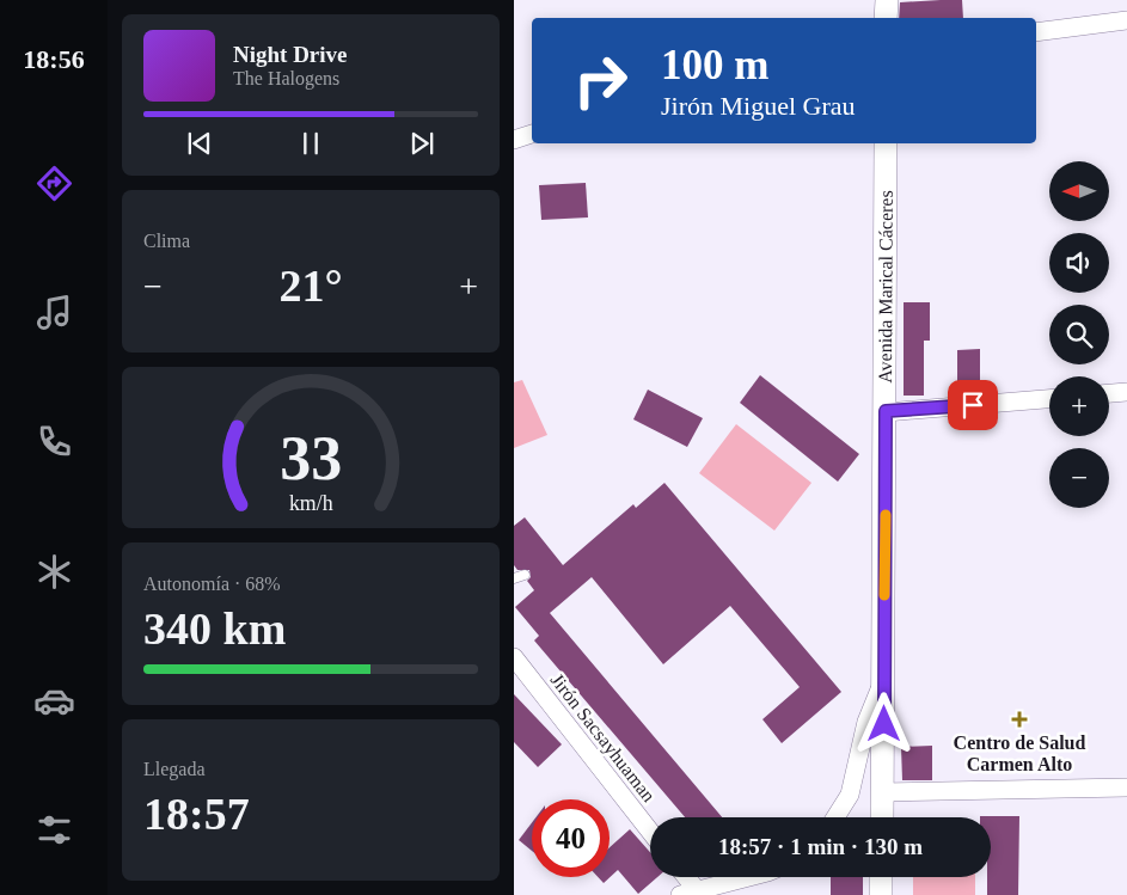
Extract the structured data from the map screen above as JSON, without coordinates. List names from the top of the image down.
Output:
{
  "streets": {
    "street": ["Avenida Marical Cáceres", "Jirón Sacsayhuaman"]
  },
  "places": {
    "health": ["Centro de Salud Carmen Alto"]
  },
  "north": "left",
  "page": {
    "tabs": "18:56",
    "turn": ["100 m", "Jirón Miguel Grau"],
    "song": ["Night Drive", "The Halogens"],
    "map_buttons": ["+", "−"],
    "tile": [
      "Clima",
      ["Autonomía · 68%", "340 km"],
      ["Llegada", "18:57"]
    ],
    "heat": ["−", "21°", "+"],
    "limit": "40",
    "trip": "18:57 · 1 min · 130 m",
    "gauge": ["33", "km/h"]
  }
}
